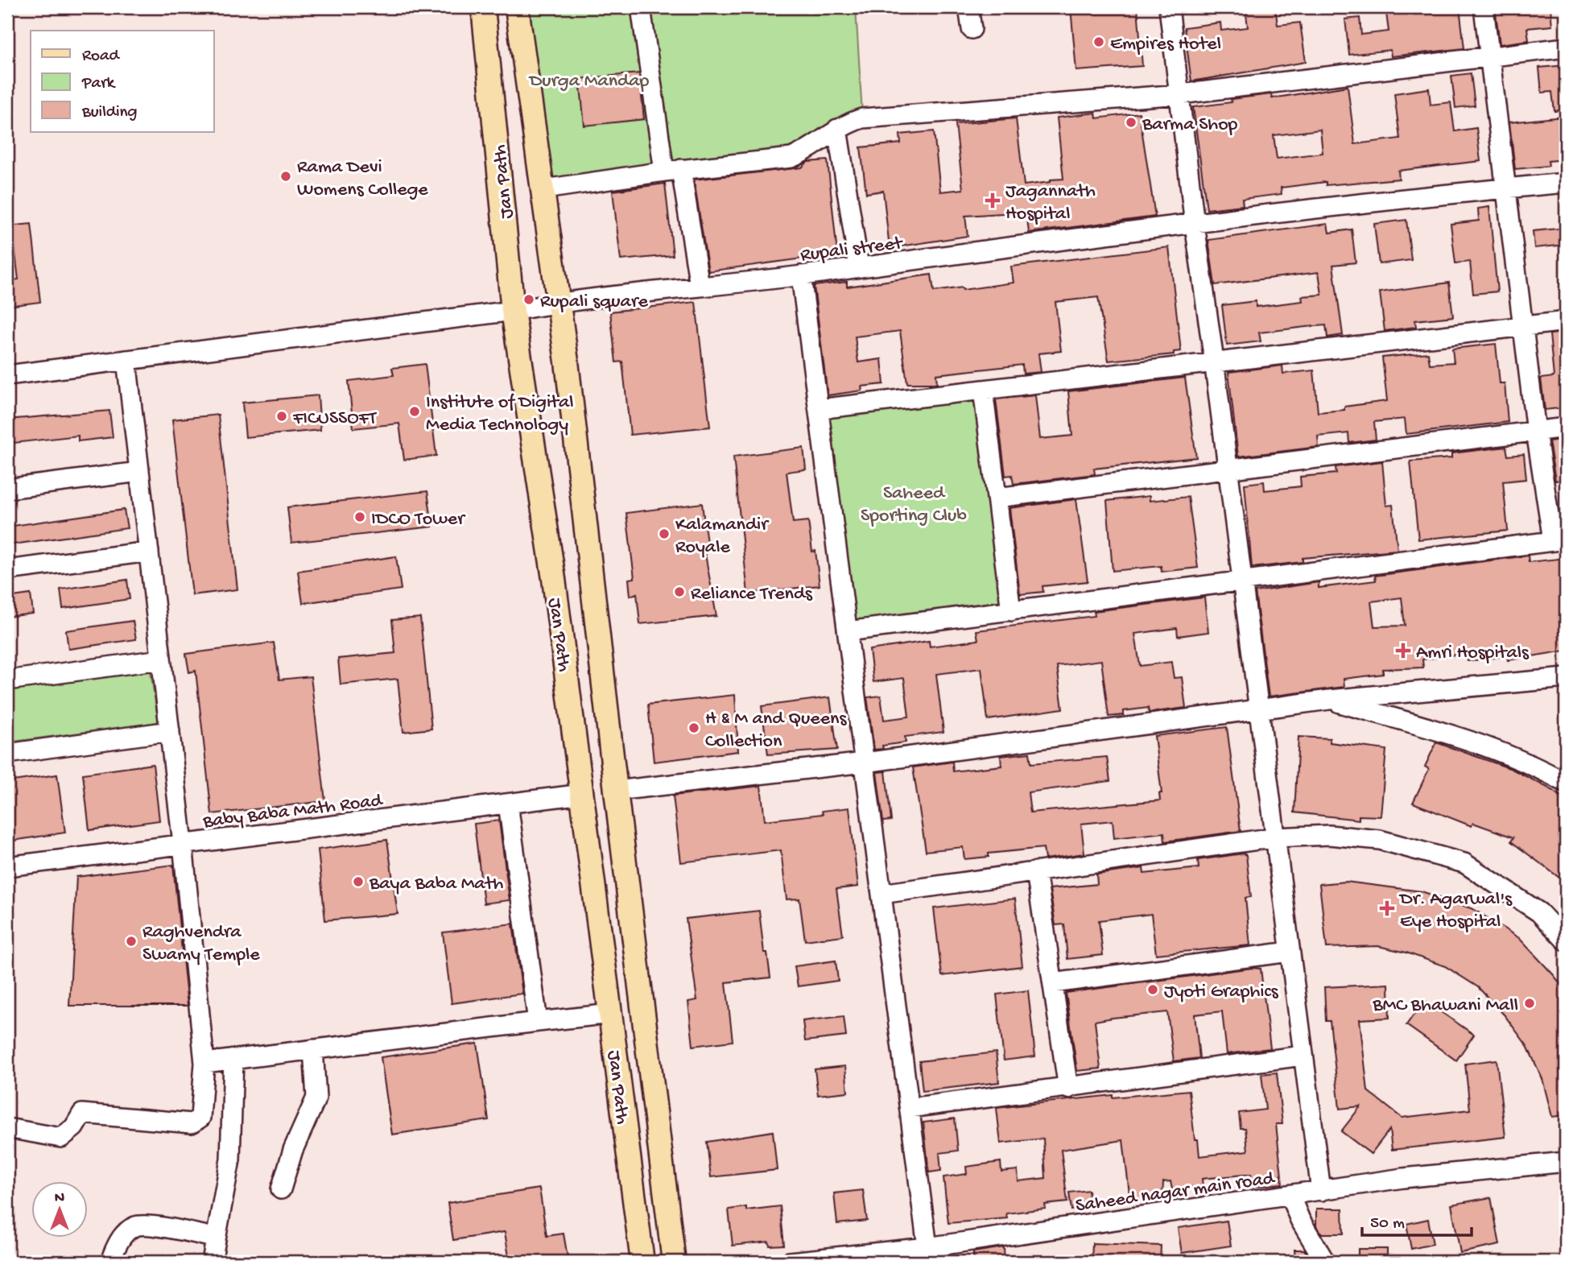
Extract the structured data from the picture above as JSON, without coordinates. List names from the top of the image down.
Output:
{
  "streets": {
    "main road": ["Jan Path"],
    "street": ["Rupali street", "Baby Baba Math Road", "Saheed nagar main road"]
  },
  "crossings": [
    ["Jan Path", "Rupali street"],
    ["Jan Path", "Baby Baba Math Road"]
  ],
  "parks": ["Durga Mandap", "Saheed Sporting Club"],
  "places": {
    "other": [
      "Empires Hotel",
      "Barma Shop",
      "Rama Devi Womens College",
      "Rupali square",
      "Institute of Digital Media Technology",
      "FICUSSOFT",
      "IDCO Tower",
      "Kalamandir Royale",
      "Reliance Trends",
      "H & M and Queens Collection",
      "Baya Baba Math",
      "Raghvendra Swamy Temple",
      "Jyoti Graphics",
      "BMC Bhawani Mall"
    ],
    "health": ["Jagannath Hospital", "Amri Hospitals", "Dr. Agarwal's Eye Hospital"]
  },
  "legend": ["Road", "Park", "Building"],
  "scale_bar": "50 m",
  "north": "top"
}
